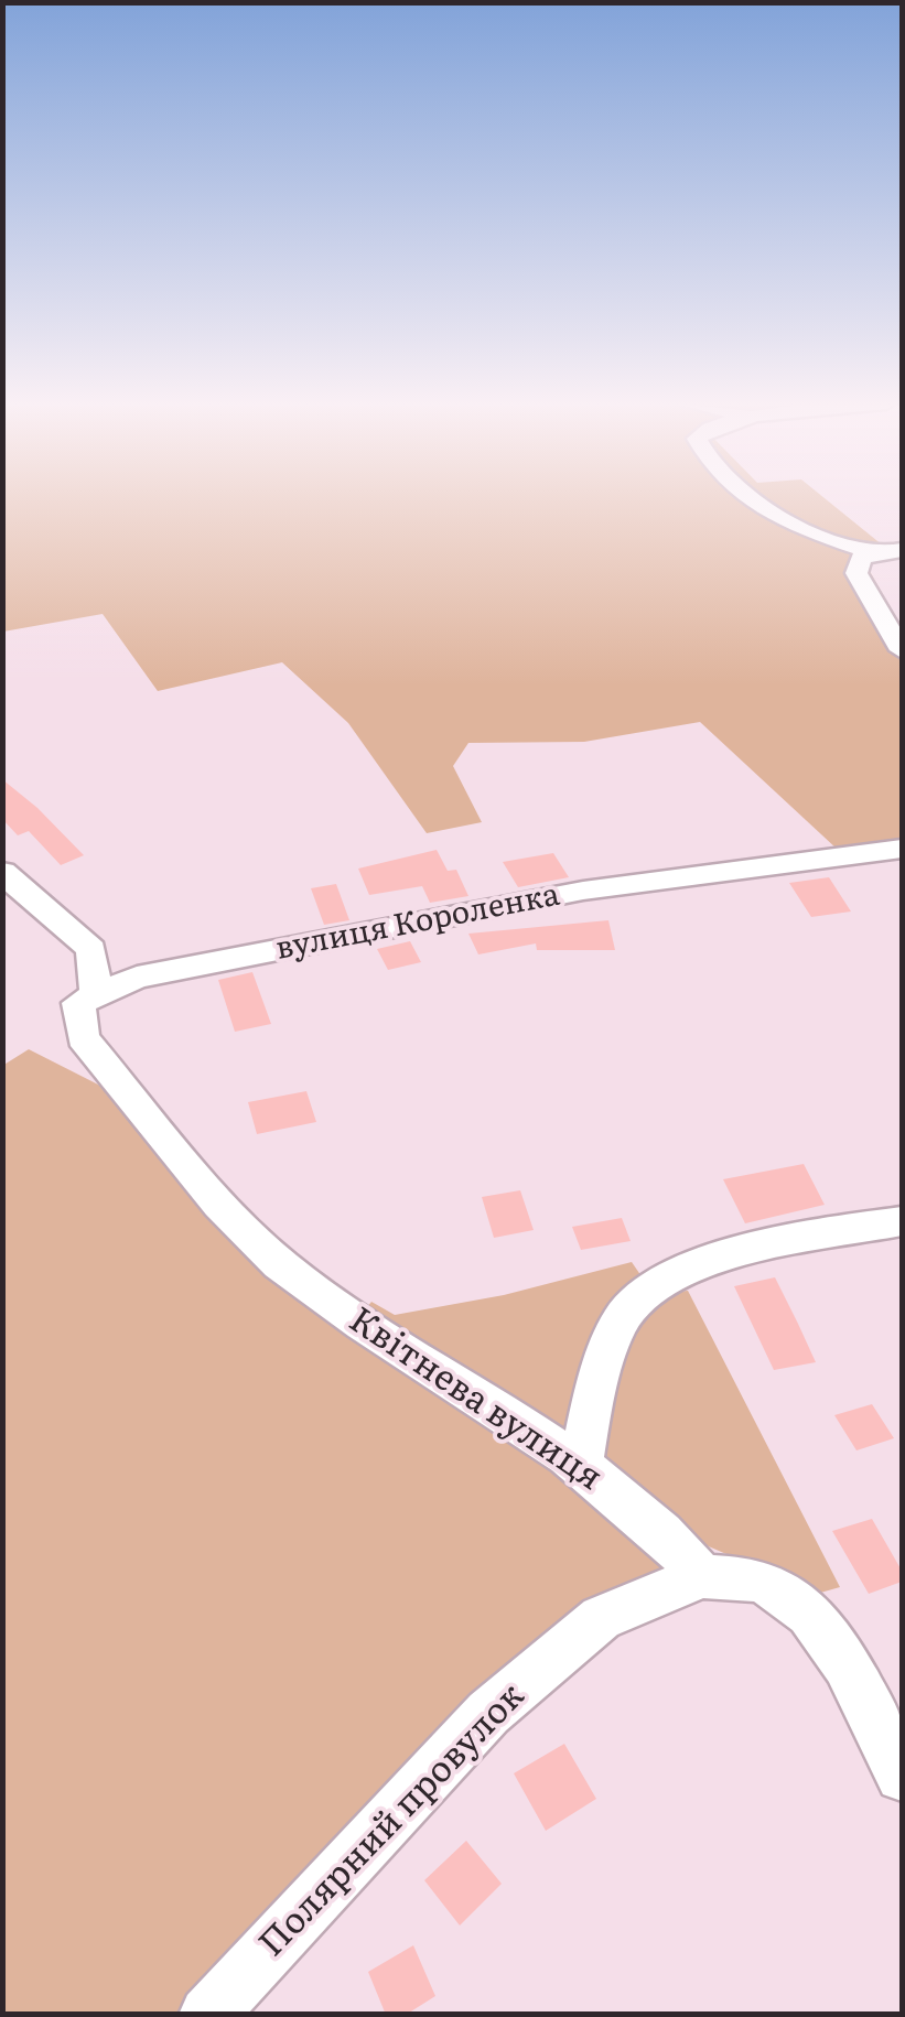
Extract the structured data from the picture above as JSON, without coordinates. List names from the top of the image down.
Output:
{
  "streets": {
    "street": ["вулиця Короленка", "Квітнева вулиця", "Полярний провулок"]
  },
  "crossings": [
    ["вулиця Короленка", "Квітнева вулиця"],
    ["Квітнева вулиця", "Полярний провулок"]
  ]
}
